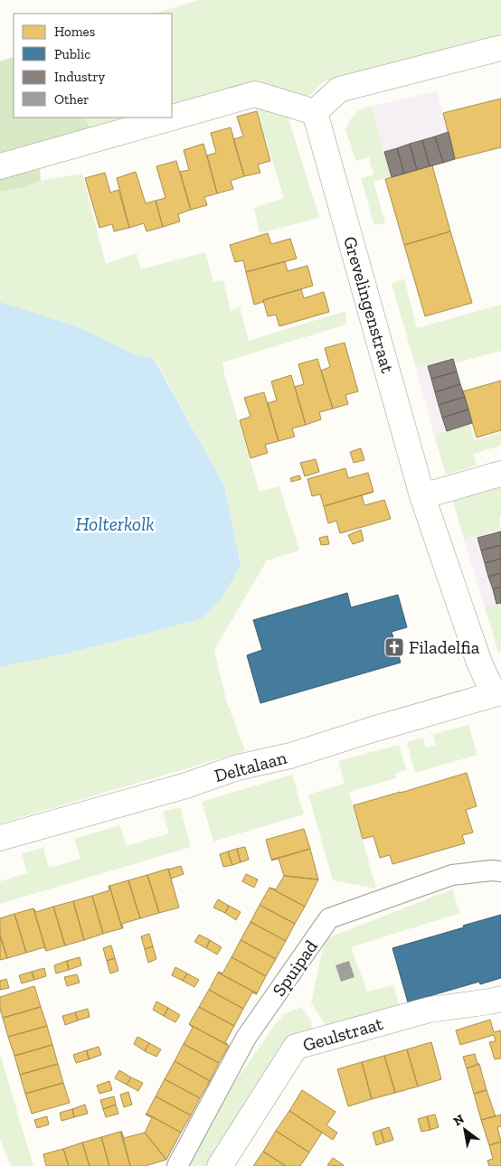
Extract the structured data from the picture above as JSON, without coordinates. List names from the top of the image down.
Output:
{
  "streets": {
    "street": [
      "Grevelingenstraat",
      "Deltalaan",
      "Spuipad",
      "Geulstraat"
    ]
  },
  "crossings": [
    ["Grevelingenstraat", "Deltalaan"]
  ],
  "water": ["Holterkolk"],
  "places": {
    "church": ["Filadelfia"]
  },
  "legend": [
    "Homes",
    "Public",
    "Industry",
    "Other"
  ],
  "north": "top left"
}
